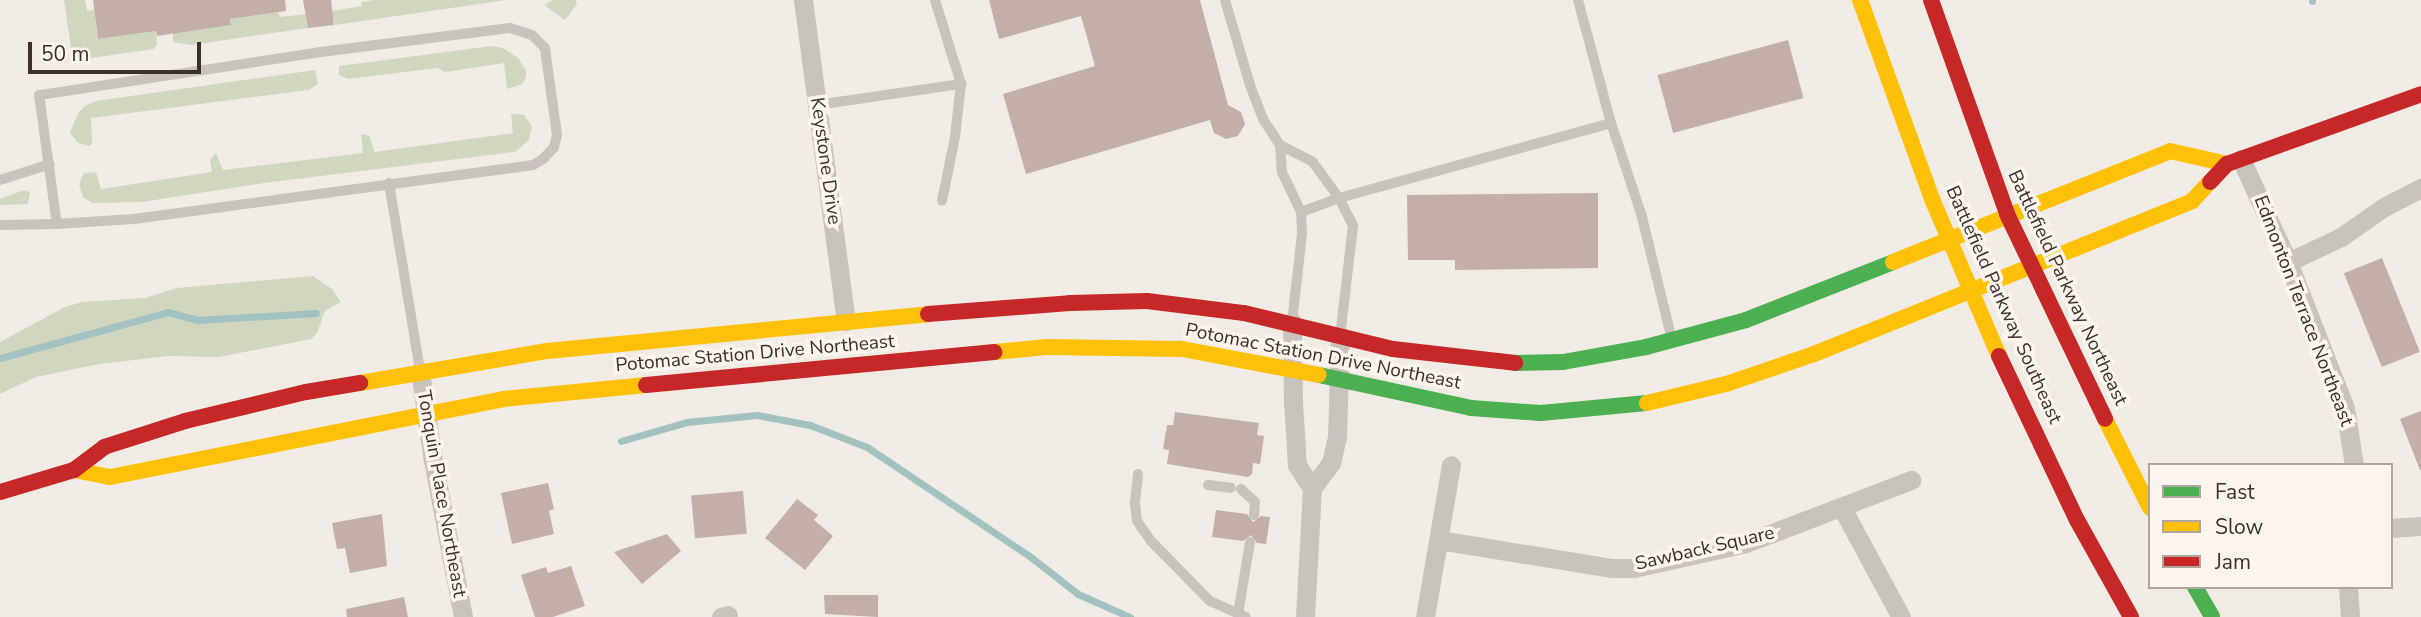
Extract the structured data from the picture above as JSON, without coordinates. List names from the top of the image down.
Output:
{
  "streets": {
    "street": [
      "Keystone Drive",
      "Battlefield Parkway Northeast",
      "Battlefield Parkway Southeast",
      "Edmonton Terrace Northeast",
      "Potomac Station Drive Northeast",
      "Tonquin Place Northeast",
      "Sawback Square"
    ]
  },
  "crossings": [
    ["Keystone Drive", "Potomac Station Drive Northeast"],
    ["Battlefield Parkway Northeast", "Potomac Station Drive Northeast"],
    ["Battlefield Parkway Southeast", "Potomac Station Drive Northeast"],
    ["Edmonton Terrace Northeast", "Potomac Station Drive Northeast"],
    ["Potomac Station Drive Northeast", "Tonquin Place Northeast"]
  ],
  "legend": ["Fast", "Slow", "Jam"],
  "scale_bar": "50 m"
}
